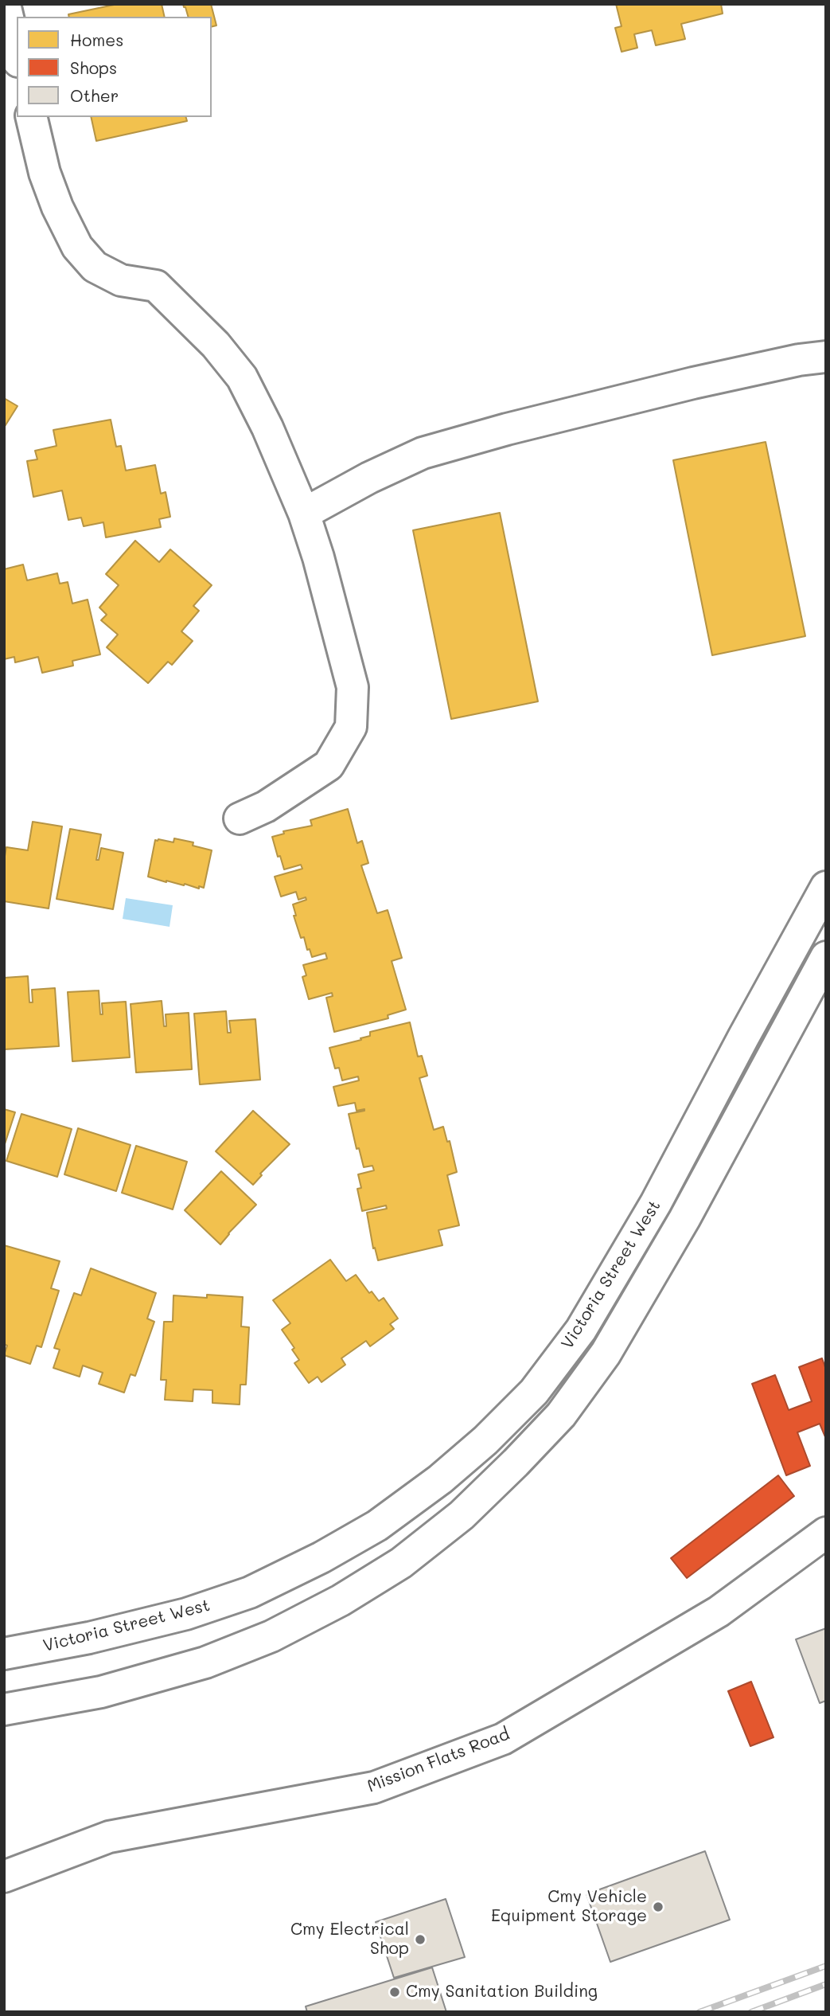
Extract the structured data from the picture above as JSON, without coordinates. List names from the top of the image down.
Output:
{
  "streets": {
    "main road": ["Victoria Street West", "Mission Flats Road"]
  },
  "places": ["Cmy Vehicle Equipment Storage", "Cmy Electrical Shop", "Cmy Sanitation Building"],
  "legend": ["Homes", "Shops", "Other"]
}
